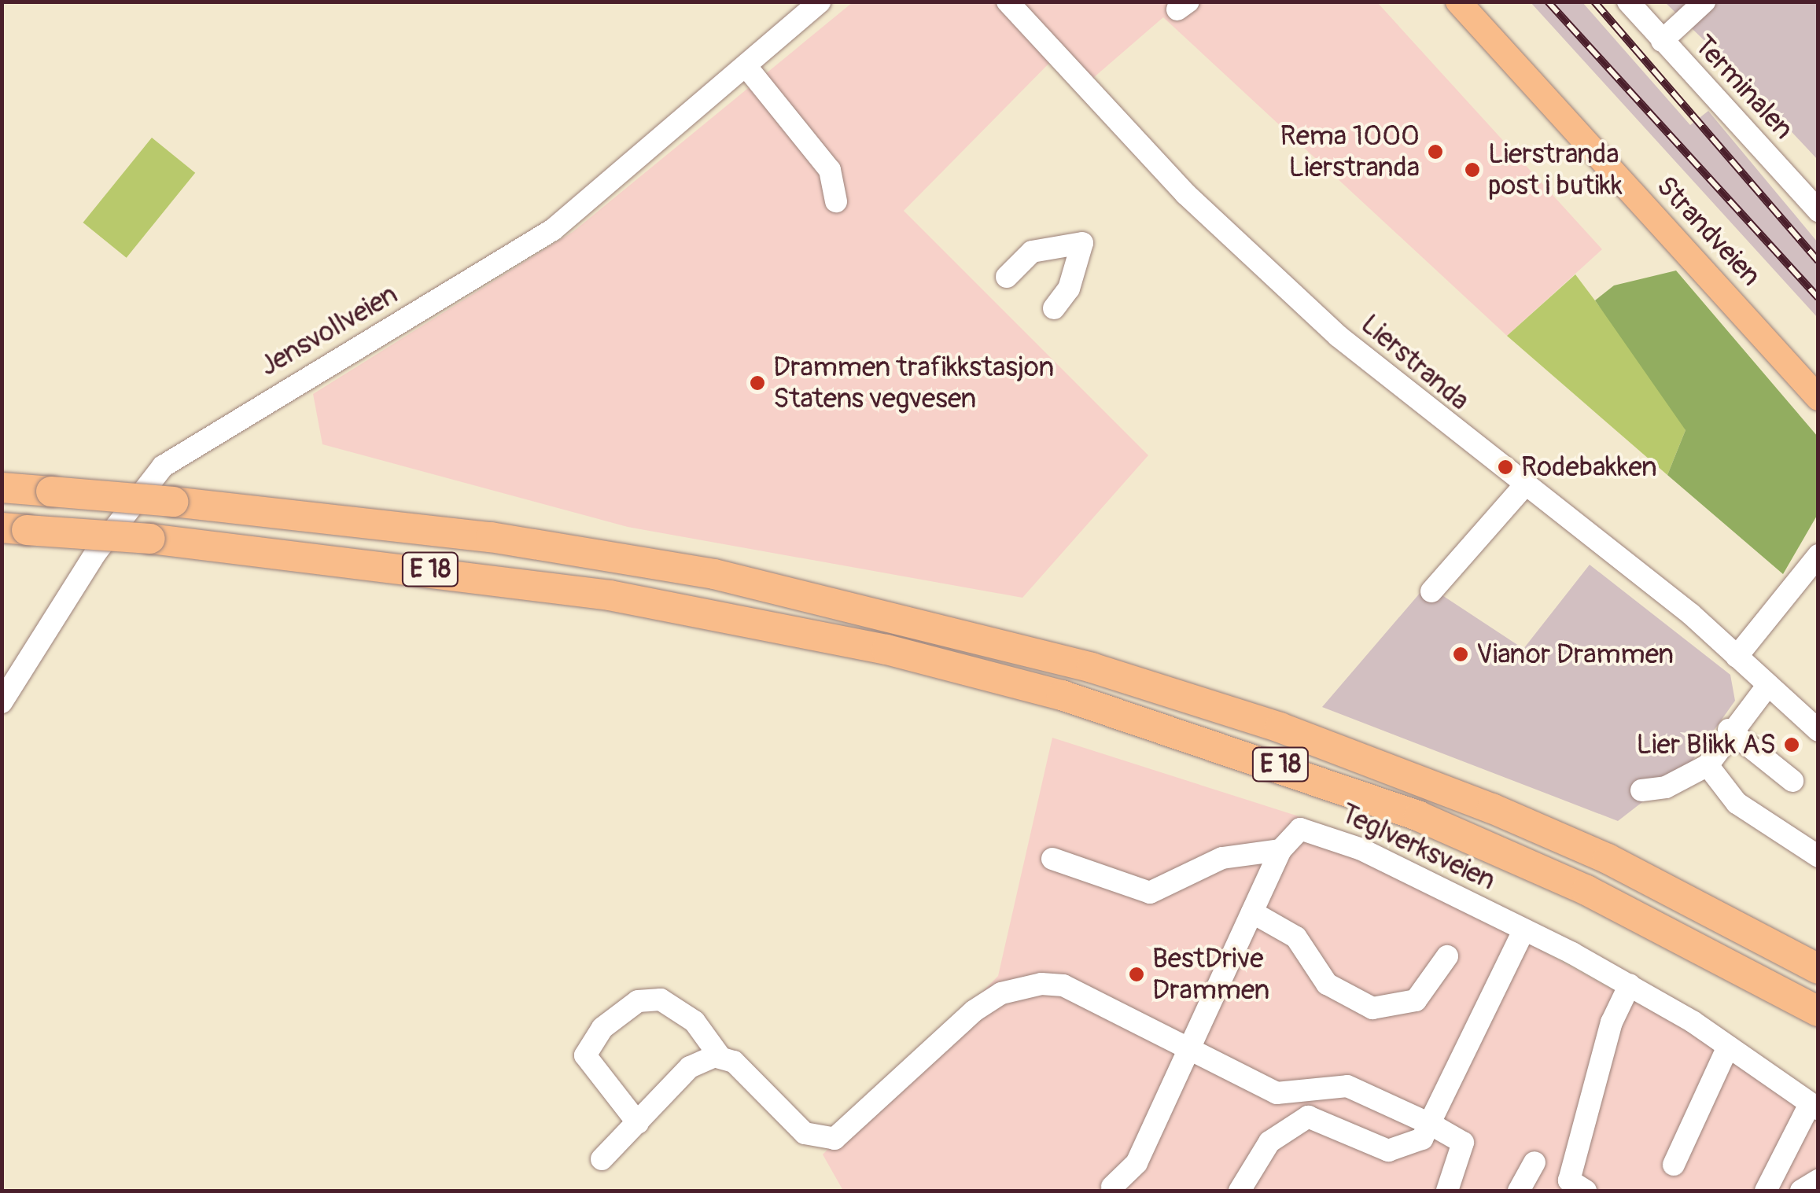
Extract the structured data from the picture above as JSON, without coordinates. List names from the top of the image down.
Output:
{
  "streets": {
    "highway": ["E 18"],
    "main road": ["Strandveien"],
    "street": [
      "Terminalen",
      "Jensvollveien",
      "Lierstranda",
      "Teglverksveien"
    ]
  },
  "places": [
    "Rema 1000 Lierstranda",
    "Lierstranda post i butikk",
    "Drammen trafikkstasjon Statens vegvesen",
    "Rodebakken",
    "Vianor Drammen",
    "Lier Blikk AS",
    "BestDrive Drammen"
  ]
}
